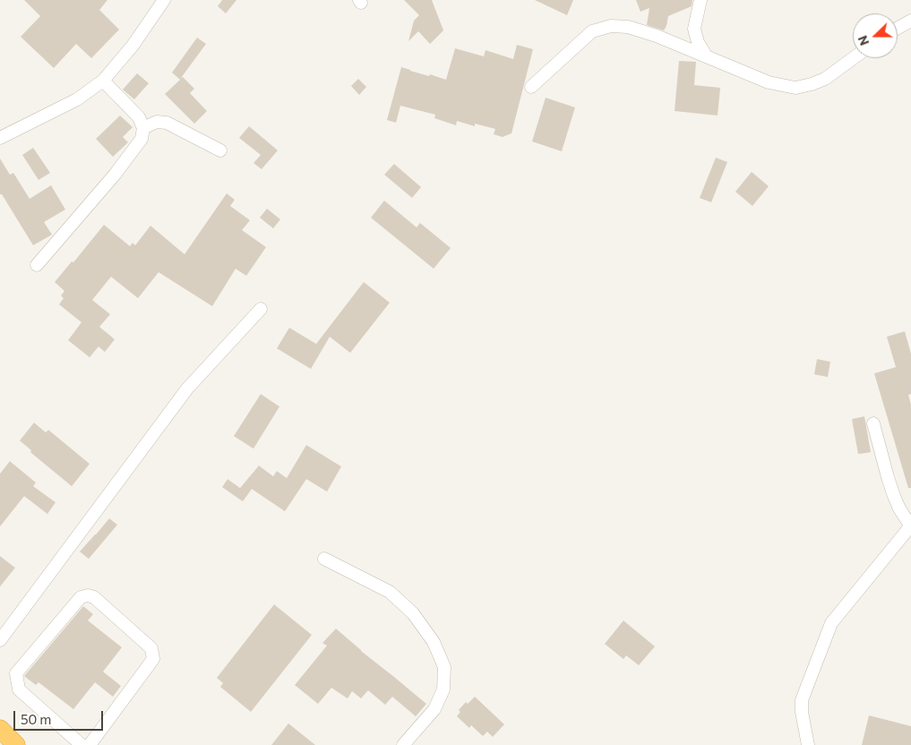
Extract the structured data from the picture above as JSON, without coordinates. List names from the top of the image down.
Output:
{
  "scale_bar": "50 m",
  "north": "left"
}
